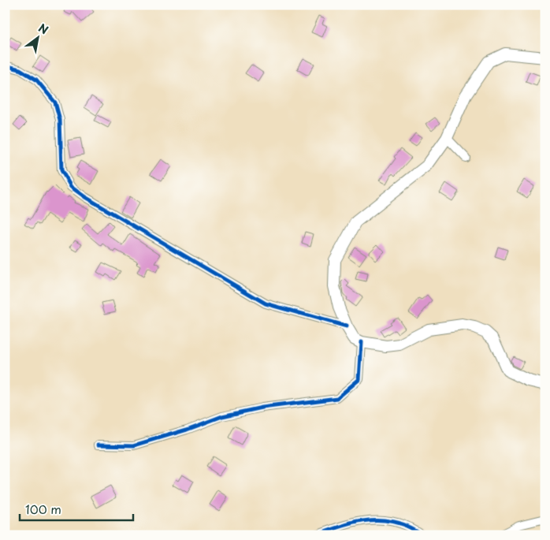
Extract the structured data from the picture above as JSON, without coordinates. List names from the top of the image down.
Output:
{
  "scale_bar": "100 m",
  "north": "top right"
}
